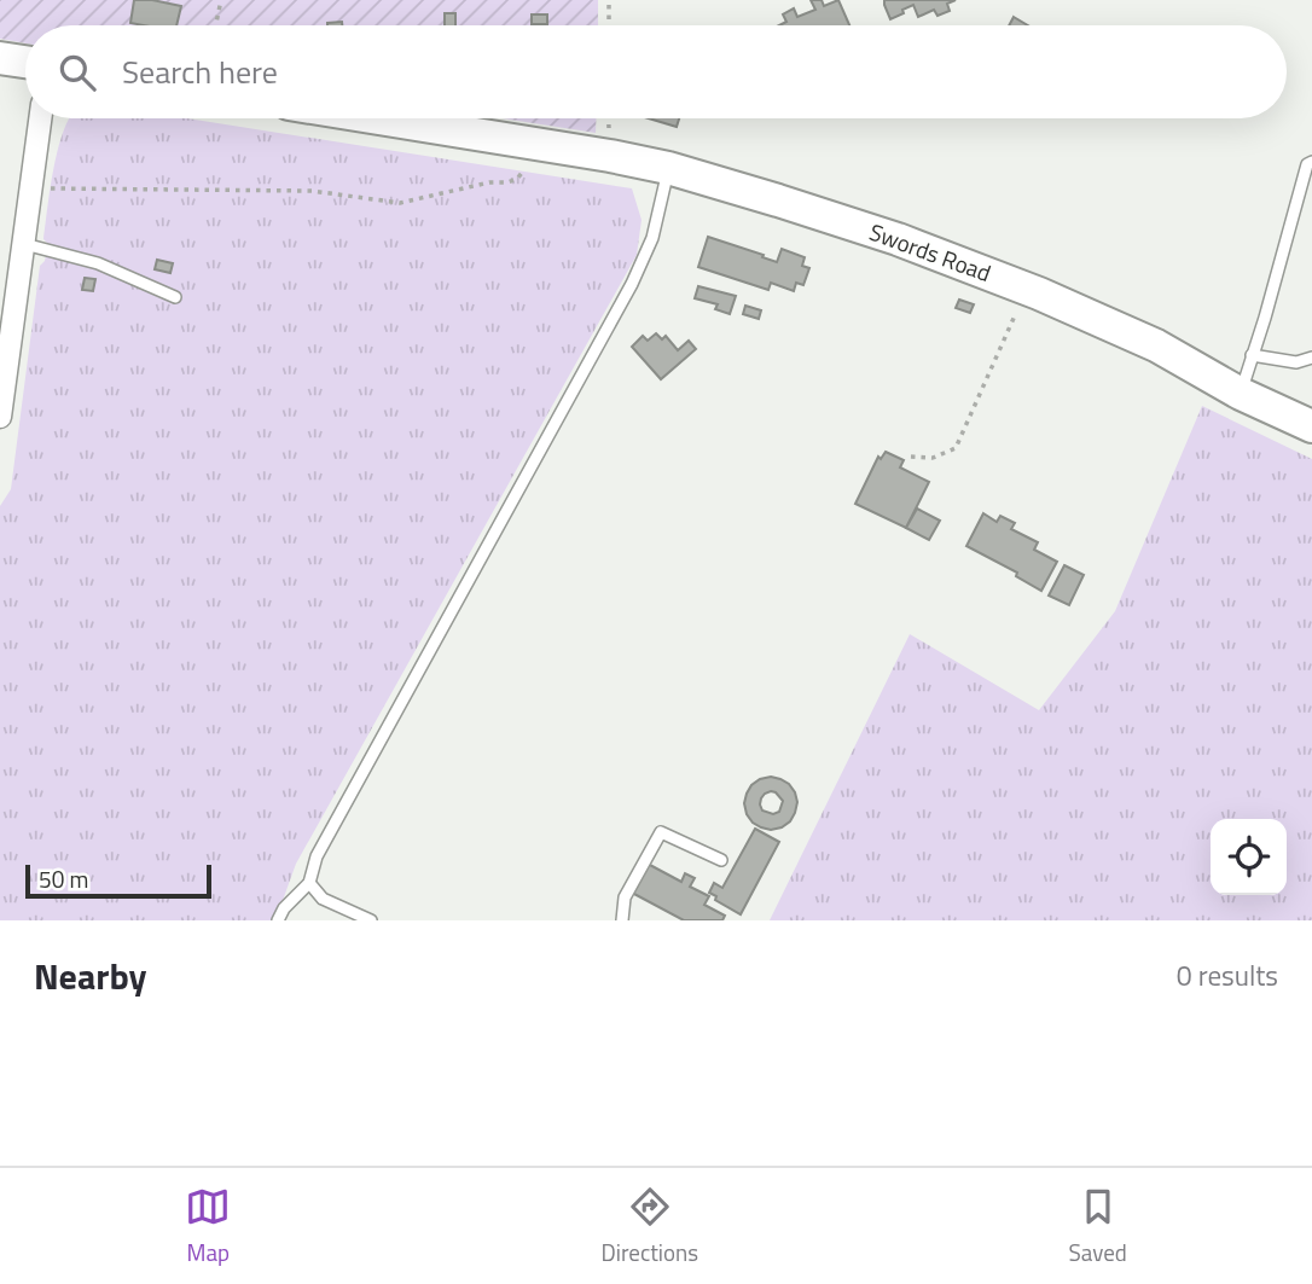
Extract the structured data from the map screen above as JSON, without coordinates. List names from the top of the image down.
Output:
{
  "streets": {
    "main road": ["Swords Road"]
  },
  "scale_bar": "50 m",
  "page": {
    "search": "Search here",
    "scale": "50 m",
    "heading": ["Nearby", "0 results"],
    "nav": ["Map", "Directions", "Saved"]
  }
}
